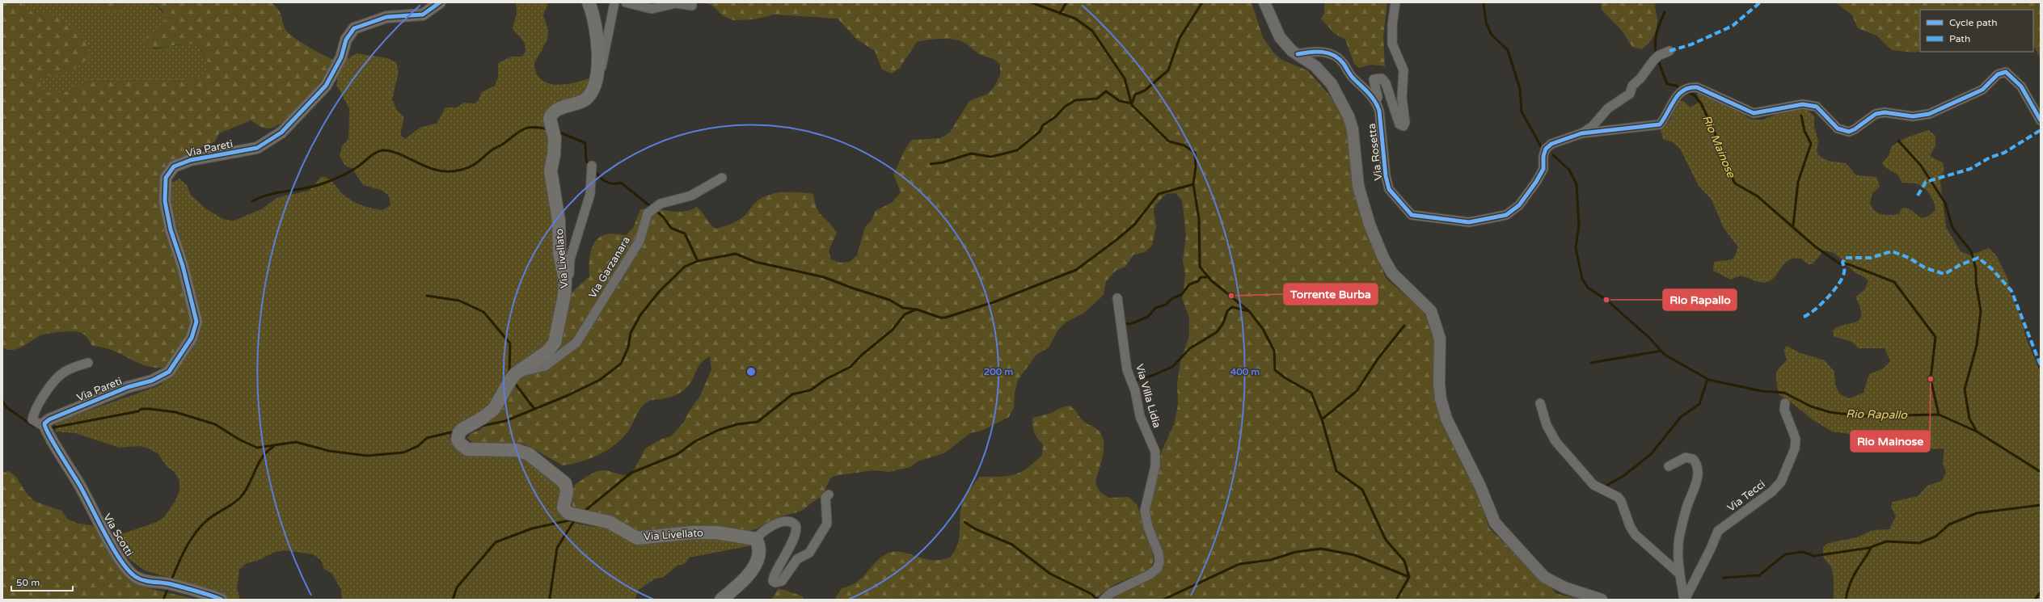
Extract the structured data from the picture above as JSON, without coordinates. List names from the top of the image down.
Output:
{
  "streets": {
    "main road": ["Via Livellato"],
    "street": [
      "Via Pareti",
      "Via Rosetta",
      "Via Garzanara",
      "Via Villa Lidia",
      "Via Tecci",
      "Via Scotti"
    ]
  },
  "crossings": [
    ["Via Pareti", "Via Scotti"],
    ["Via Livellato", "Via Garzanara"]
  ],
  "water": ["Rio Mainose", "Rio Rapallo"],
  "places": ["Torrente Burba", "Rio Rapallo", "Rio Mainose"],
  "legend": ["Cycle path", "Path"],
  "scale_bar": "50 m",
  "rings": ["200 m", "400 m"]
}
